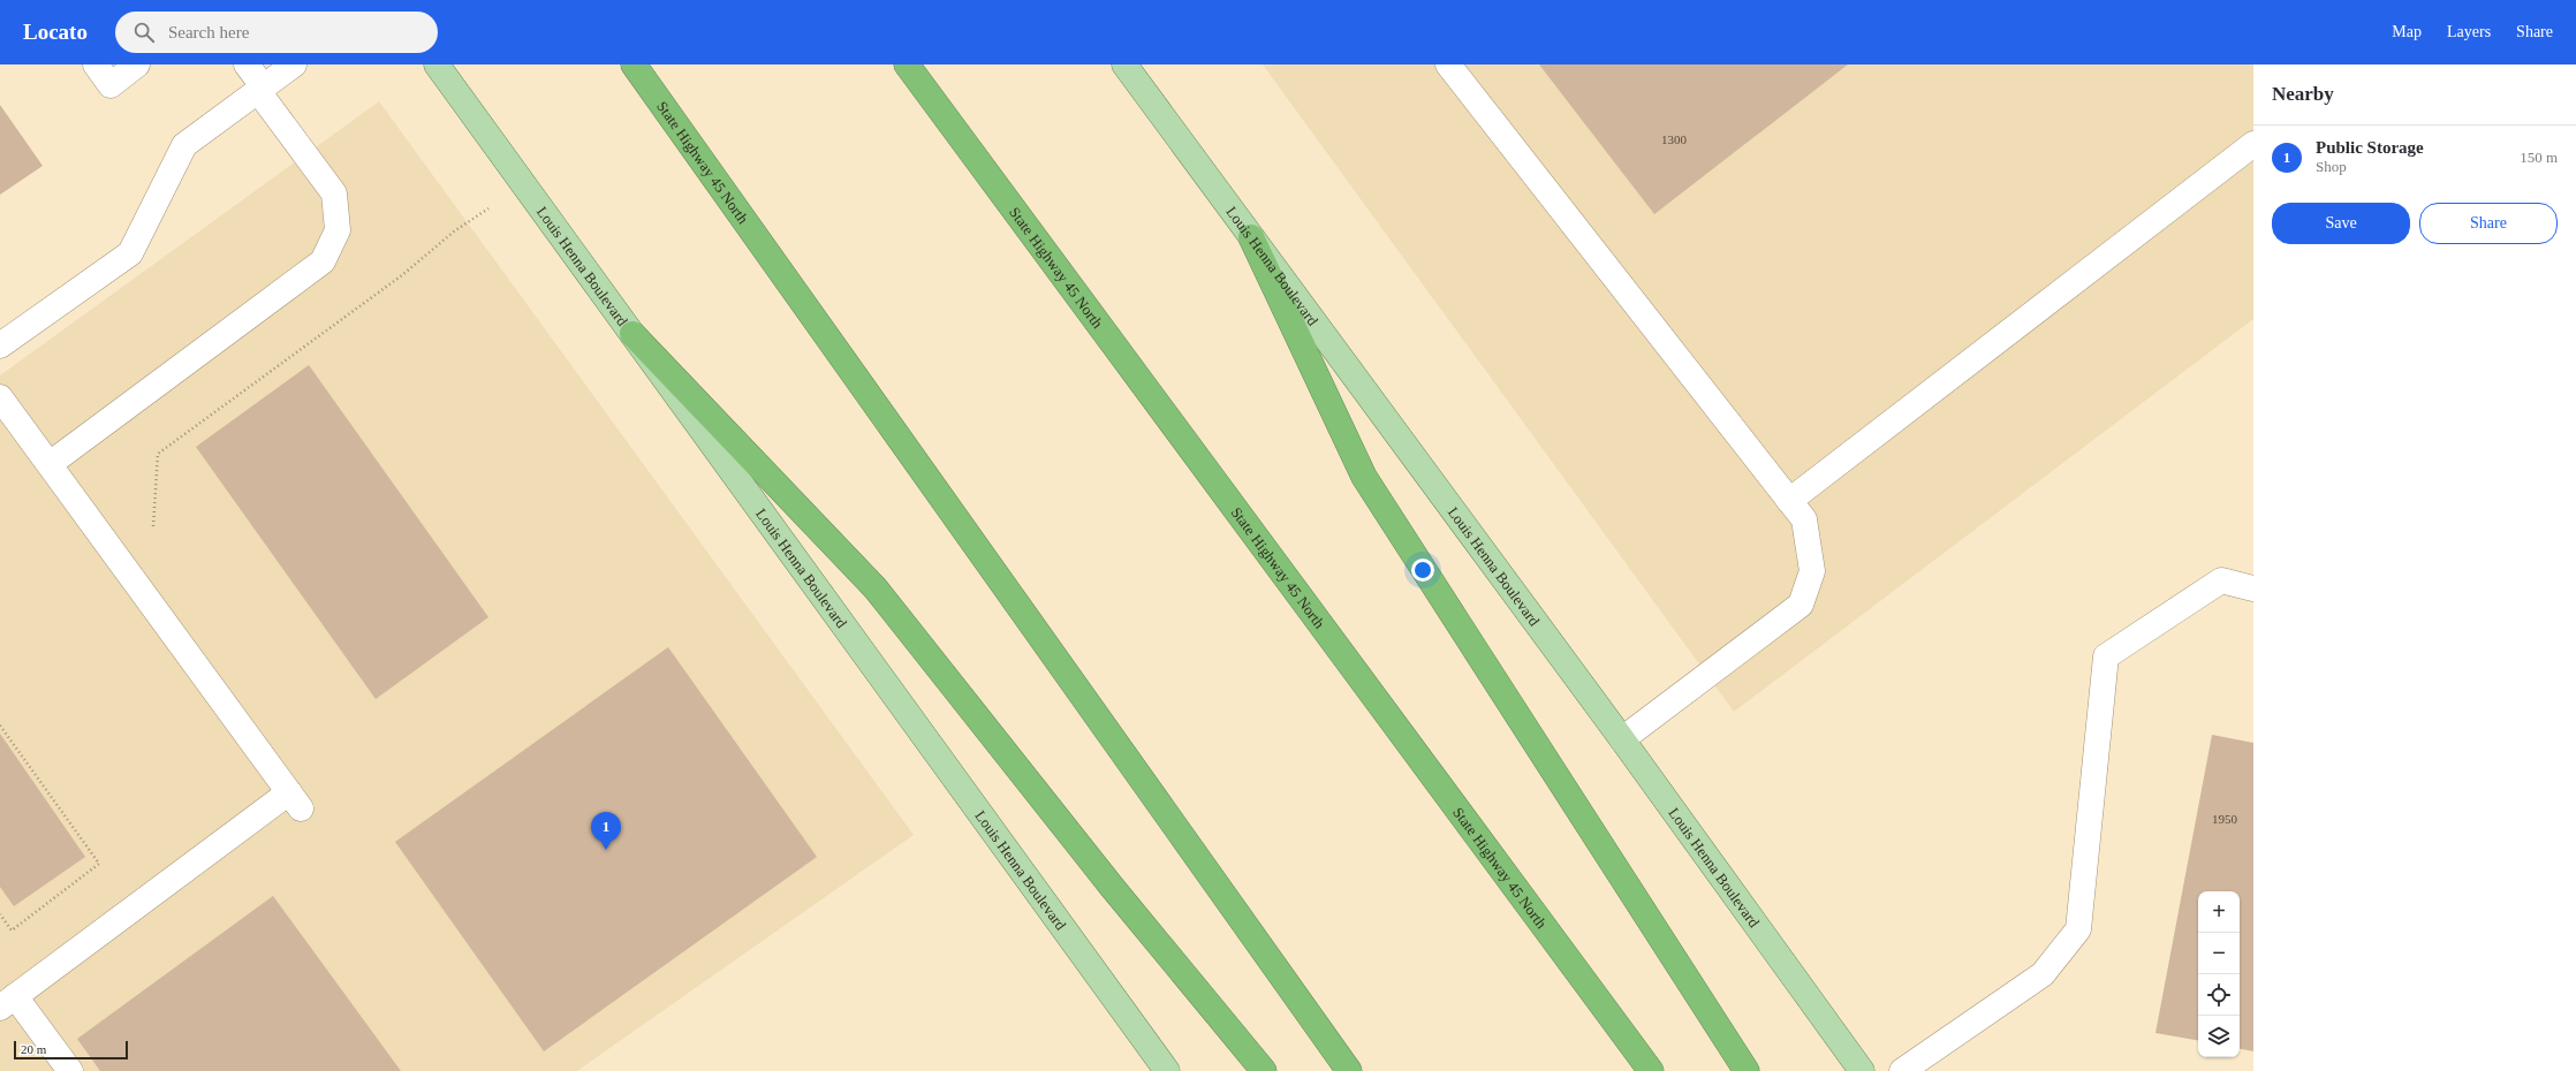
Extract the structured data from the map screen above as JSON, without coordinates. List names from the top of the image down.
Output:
{
  "streets": {
    "highway": ["State Highway 45 North"],
    "main road": ["Louis Henna Boulevard"]
  },
  "house_numbers": ["1300", "1950"],
  "scale_bar": "20 m",
  "page": {
    "header": "Locato",
    "search": "Search here",
    "nav": ["Map", "Layers", "Share"],
    "heading": "Nearby",
    "list": [
      {
        "mark": "1",
        "name": "Public Storage",
        "note": "Shop",
        "value": "150 m"
      }
    ],
    "buttons": ["Save", "Share"],
    "pins": "1",
    "map_buttons": ["+", "−"],
    "scale": "20 m"
  }
}
